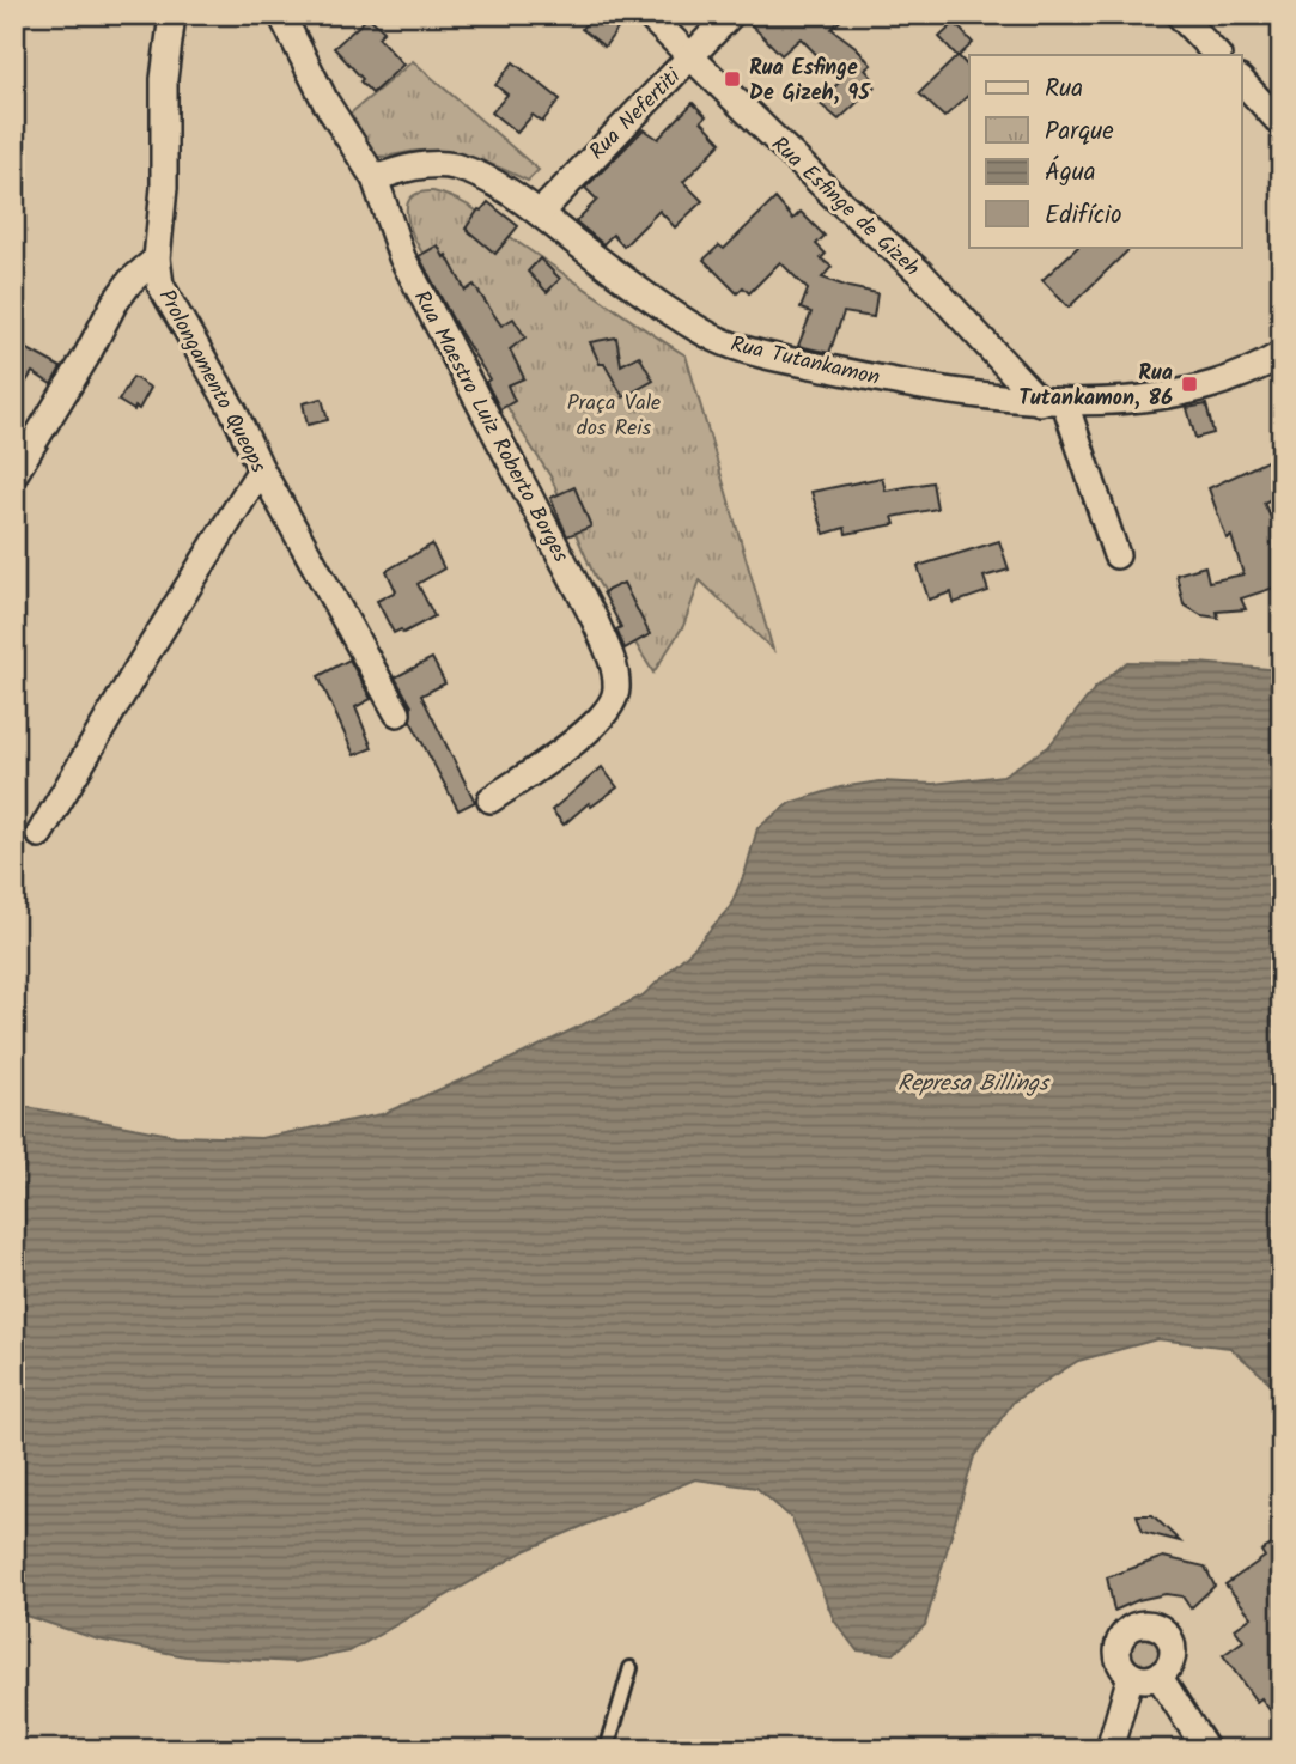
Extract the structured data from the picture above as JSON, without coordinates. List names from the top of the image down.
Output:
{
  "streets": {
    "street": [
      "Rua Nefertiti",
      "Rua Esfinge de Gizeh",
      "Rua Tutankamon",
      "Prolongamento Queops",
      "Rua Maestro Luiz Roberto Borges"
    ]
  },
  "crossings": [
    ["Rua Nefertiti", "Rua Esfinge de Gizeh"],
    ["Rua Nefertiti", "Rua Tutankamon"],
    ["Rua Esfinge de Gizeh", "Rua Tutankamon"],
    ["Rua Tutankamon", "Rua Maestro Luiz Roberto Borges"]
  ],
  "water": ["Represa Billings"],
  "parks": ["Praça Vale dos Reis"],
  "places": {
    "transit": ["Rua Esfinge De Gizeh, 95", "Rua Tutankamon, 86"]
  },
  "legend": [
    "Rua",
    "Parque",
    "Água",
    "Edifício"
  ]
}
